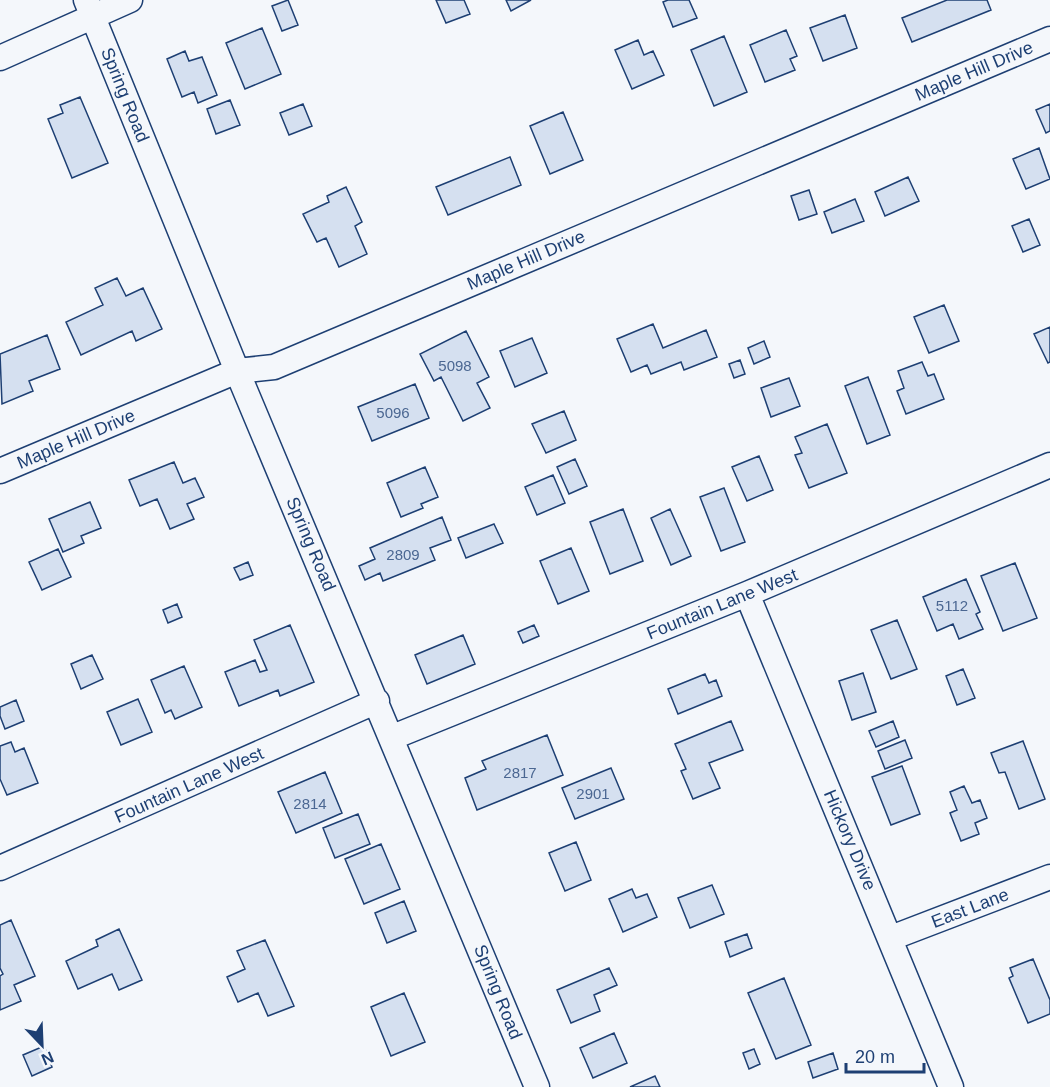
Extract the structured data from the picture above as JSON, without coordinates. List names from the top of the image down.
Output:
{
  "streets": {
    "street": [
      "Maple Hill Drive",
      "Spring Road",
      "Fountain Lane West",
      "Hickory Drive",
      "East Lane"
    ]
  },
  "crossings": [
    ["Maple Hill Drive", "Spring Road"],
    ["Spring Road", "Fountain Lane West"],
    ["Fountain Lane West", "Hickory Drive"],
    ["Hickory Drive", "East Lane"]
  ],
  "house_numbers": [
    "5098",
    "5096",
    "2809",
    "5112",
    "2817",
    "2901",
    "2814"
  ],
  "scale_bar": "20 m",
  "north": "bottom right"
}
